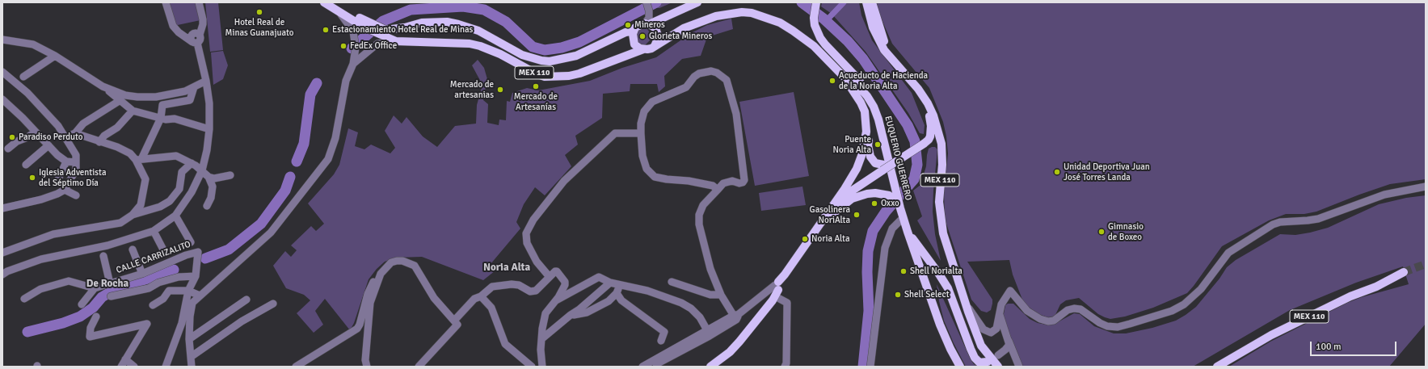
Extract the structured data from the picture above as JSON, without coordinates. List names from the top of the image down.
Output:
{
  "streets": {
    "main road": ["MEX 110", "EUQUERIO GUERRERO"],
    "street": ["CALLE CARRIZALITO"]
  },
  "crossings": [
    ["MEX 110", "EUQUERIO GUERRERO"]
  ],
  "districts": ["Noria Alta", "De Rocha"],
  "places": [
    "Hotel Real de Minas Guanajuato",
    "Mineros",
    "Estacionamiento Hotel Real de Minas",
    "Glorieta Mineros",
    "FedEx Office",
    "Acueducto de Hacienda de la Noria Alta",
    "Mercado de Artesanías",
    "Mercado de artesanias",
    "Paradiso Perduto",
    "Puente Noria Alta",
    "Unidad Deportiva Juan José Torres Landa",
    "Iglesia Adventista del Séptimo Día",
    "Oxxo",
    "Gasolinera NoriAlta",
    "Gimnasio de Boxeo",
    "Noria Alta",
    "Shell Norialta",
    "Shell Select"
  ],
  "scale_bar": "100 m"
}
